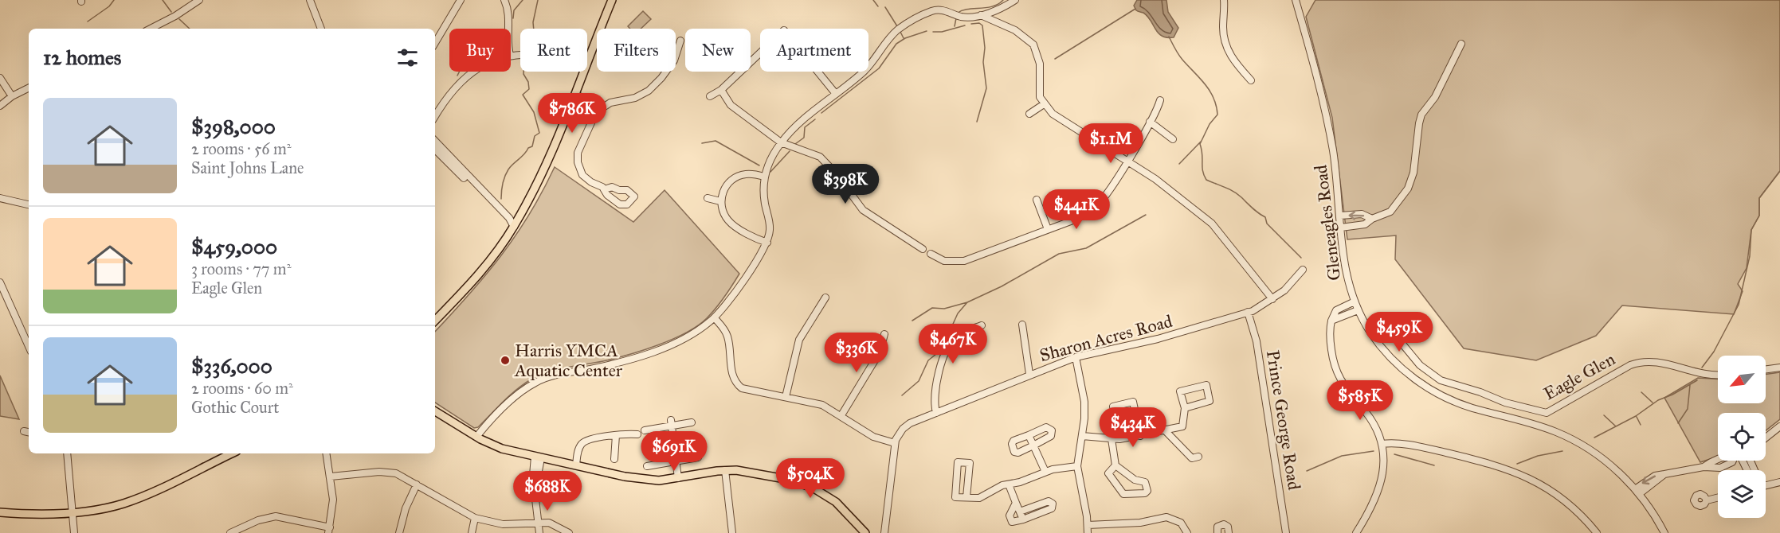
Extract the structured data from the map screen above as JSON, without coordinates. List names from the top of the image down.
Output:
{
  "streets": {
    "street": [
      "Gleneagles Road",
      "Sharon Acres Road",
      "Eagle Glen",
      "Prince George Road"
    ]
  },
  "crossings": [
    ["Sharon Acres Road", "Prince George Road"]
  ],
  "places": ["Harris YMCA Aquatic Center"],
  "north": "bottom left",
  "page": {
    "chip": [
      "Buy",
      "Rent",
      "Filters",
      "New",
      "Apartment"
    ],
    "heading": "12 homes",
    "list": [
      {
        "name": "$398,000",
        "note": "2 rooms · 56 m² · Saint Johns Lane"
      },
      {
        "name": "$459,000",
        "note": "3 rooms · 77 m² · Eagle Glen"
      },
      {
        "name": "$336,000",
        "note": "2 rooms · 60 m² · Gothic Court"
      }
    ],
    "price": [
      "$786K",
      "$1.1M",
      "$398K",
      "$441K",
      "$459K",
      "$467K",
      "$336K",
      "$585K",
      "$434K",
      "$691K",
      "$504K",
      "$688K"
    ]
  }
}
